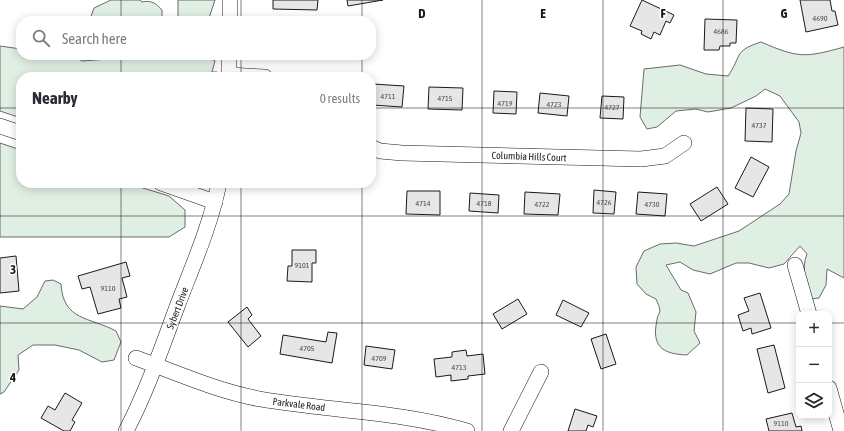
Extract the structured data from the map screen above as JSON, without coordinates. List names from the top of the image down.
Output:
{
  "streets": {
    "street": ["Columbia Hills Court", "Sybert Drive", "Parkvale Road"]
  },
  "crossings": [
    ["Sybert Drive", "Parkvale Road"]
  ],
  "house_numbers": [
    "4690",
    "4686",
    "4711",
    "4715",
    "4719",
    "4723",
    "4727",
    "4737",
    "4726",
    "4714",
    "4718",
    "4722",
    "4730",
    "9101",
    "9110",
    "4705",
    "4709",
    "4713",
    "9110"
  ],
  "page": {
    "search": "Search here",
    "heading": ["Nearby", "0 results"],
    "map_buttons": ["+", "−"]
  },
  "grid": {
    "columns": [
      "D",
      "E",
      "F",
      "G"
    ],
    "rows": ["3", "4"]
  }
}
